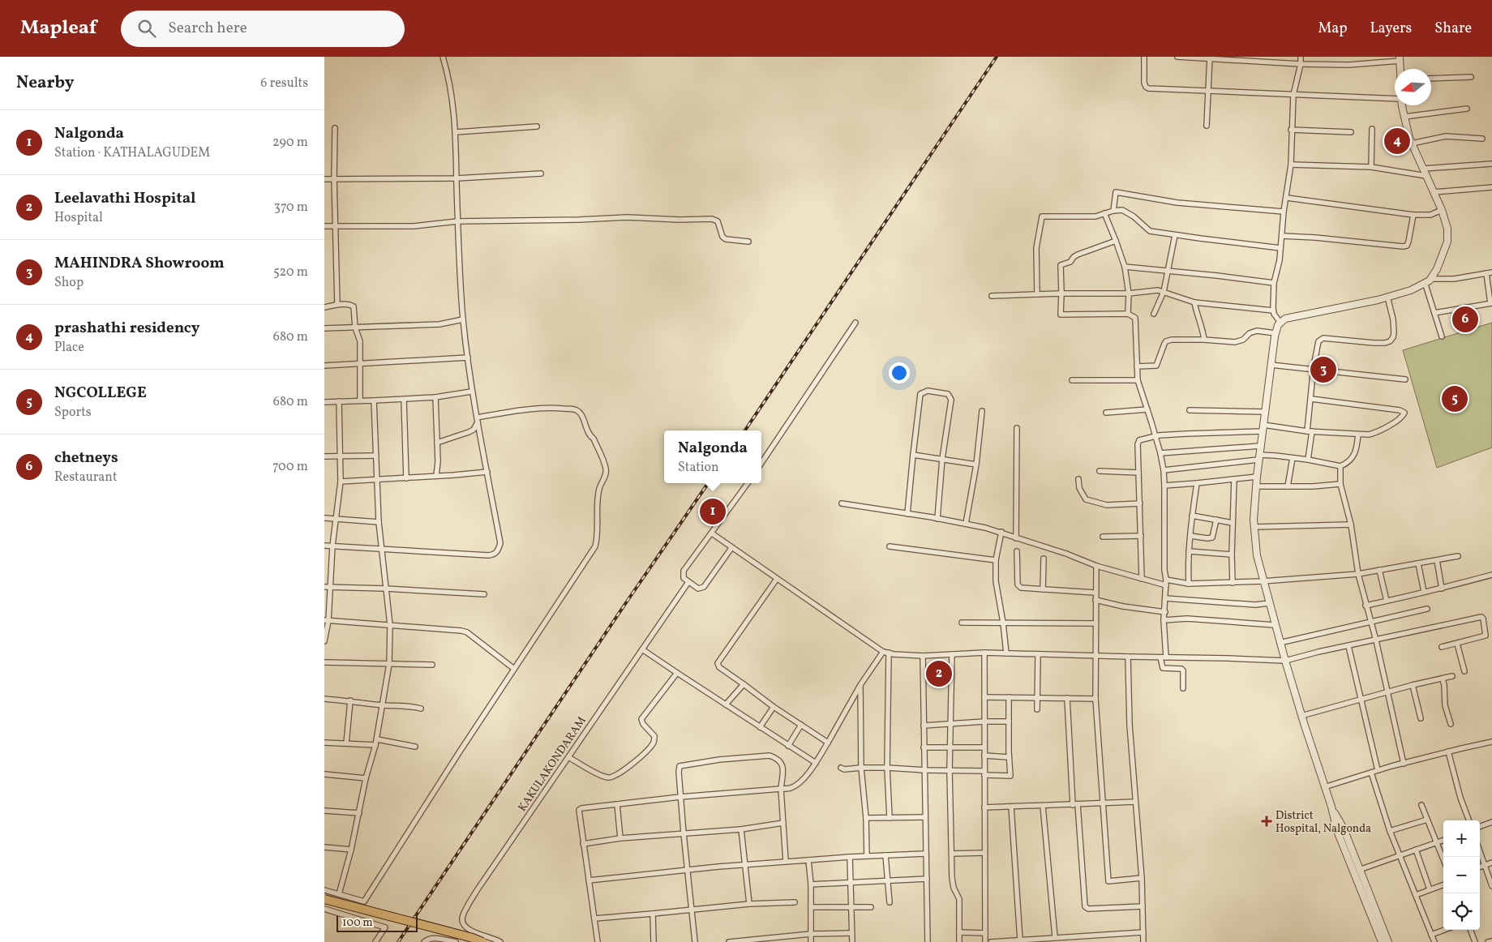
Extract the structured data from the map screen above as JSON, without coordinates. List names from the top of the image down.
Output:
{
  "streets": {
    "street": ["KAKULAKONDARAM"]
  },
  "places": {
    "health": ["District Hospital, Nalgonda"]
  },
  "scale_bar": "100 m",
  "north": "left",
  "page": {
    "header": "Mapleaf",
    "search": "Search here",
    "nav": ["Map", "Layers", "Share"],
    "heading": ["Nearby", "6 results"],
    "list": [
      {
        "mark": "1",
        "name": "Nalgonda",
        "note": "Station · KATHALAGUDEM",
        "value": "290 m"
      },
      {
        "mark": "2",
        "name": "Leelavathi Hospital",
        "note": "Hospital",
        "value": "370 m"
      },
      {
        "mark": "3",
        "name": "MAHINDRA Showroom",
        "note": "Shop",
        "value": "520 m"
      },
      {
        "mark": "4",
        "name": "prashathi residency",
        "note": "Place",
        "value": "680 m"
      },
      {
        "mark": "5",
        "name": "NGCOLLEGE",
        "note": "Sports",
        "value": "680 m"
      },
      {
        "mark": "6",
        "name": "chetneys",
        "note": "Restaurant",
        "value": "700 m"
      }
    ],
    "pins": [
      "4",
      "6",
      "3",
      "5",
      "1",
      "2"
    ],
    "popup": ["Nalgonda", "Station"],
    "map_buttons": ["+", "−"],
    "scale": "100 m"
  }
}
